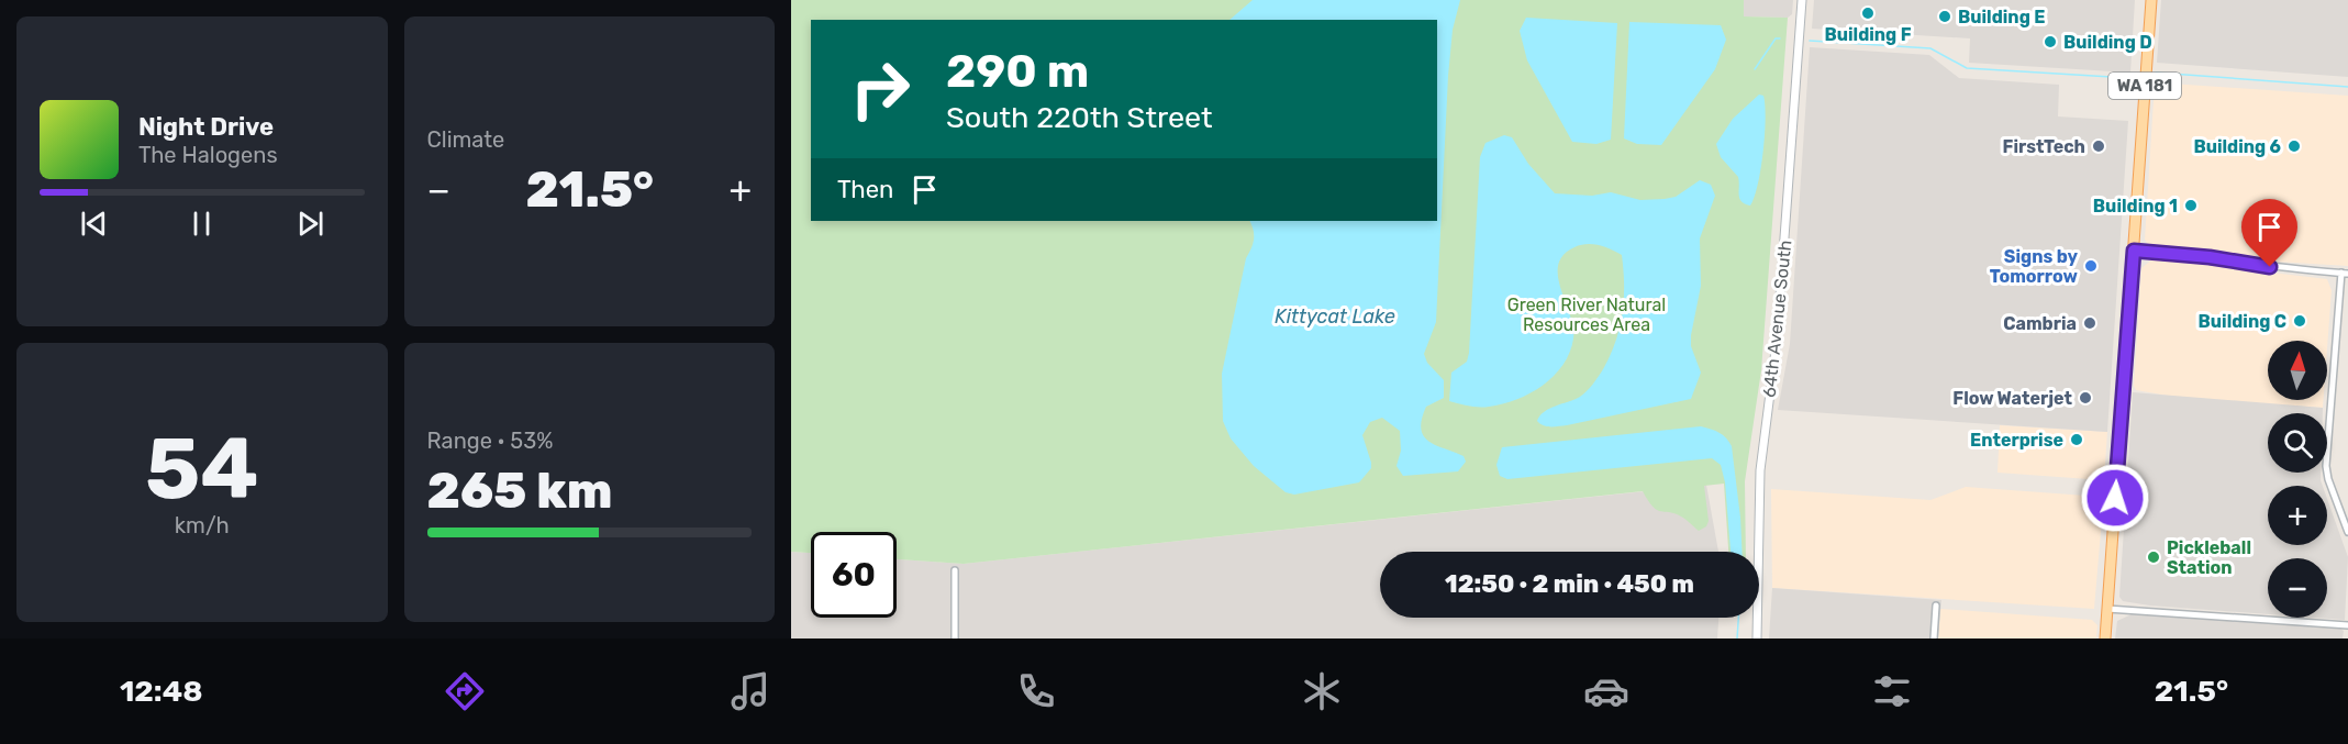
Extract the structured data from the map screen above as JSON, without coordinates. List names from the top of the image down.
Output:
{
  "streets": {
    "main road": ["WA 181"],
    "street": ["64th Avenue South"]
  },
  "water": ["Kittycat Lake"],
  "parks": ["Green River Natural Resources Area"],
  "places": [
    "Building F",
    "Building E",
    "Building D",
    "FirstTech",
    "Building 6",
    "Building 1",
    "Signs by Tomorrow",
    "Building C",
    "Cambria",
    "Flow Waterjet",
    "Enterprise",
    "Pickleball Station"
  ],
  "north": "top",
  "page": {
    "tile": [
      "Climate",
      ["54", "km/h"],
      ["Range · 53%", "265 km"]
    ],
    "turn": ["290 m", "South 220th Street"],
    "song": ["Night Drive", "The Halogens"],
    "then": "Then",
    "heat": ["−", "21.5°", "+"],
    "map_buttons": ["+", "−"],
    "limit": "60",
    "trip": "12:50 · 2 min · 450 m",
    "tabs": ["12:48", "21.5°"]
  }
}
